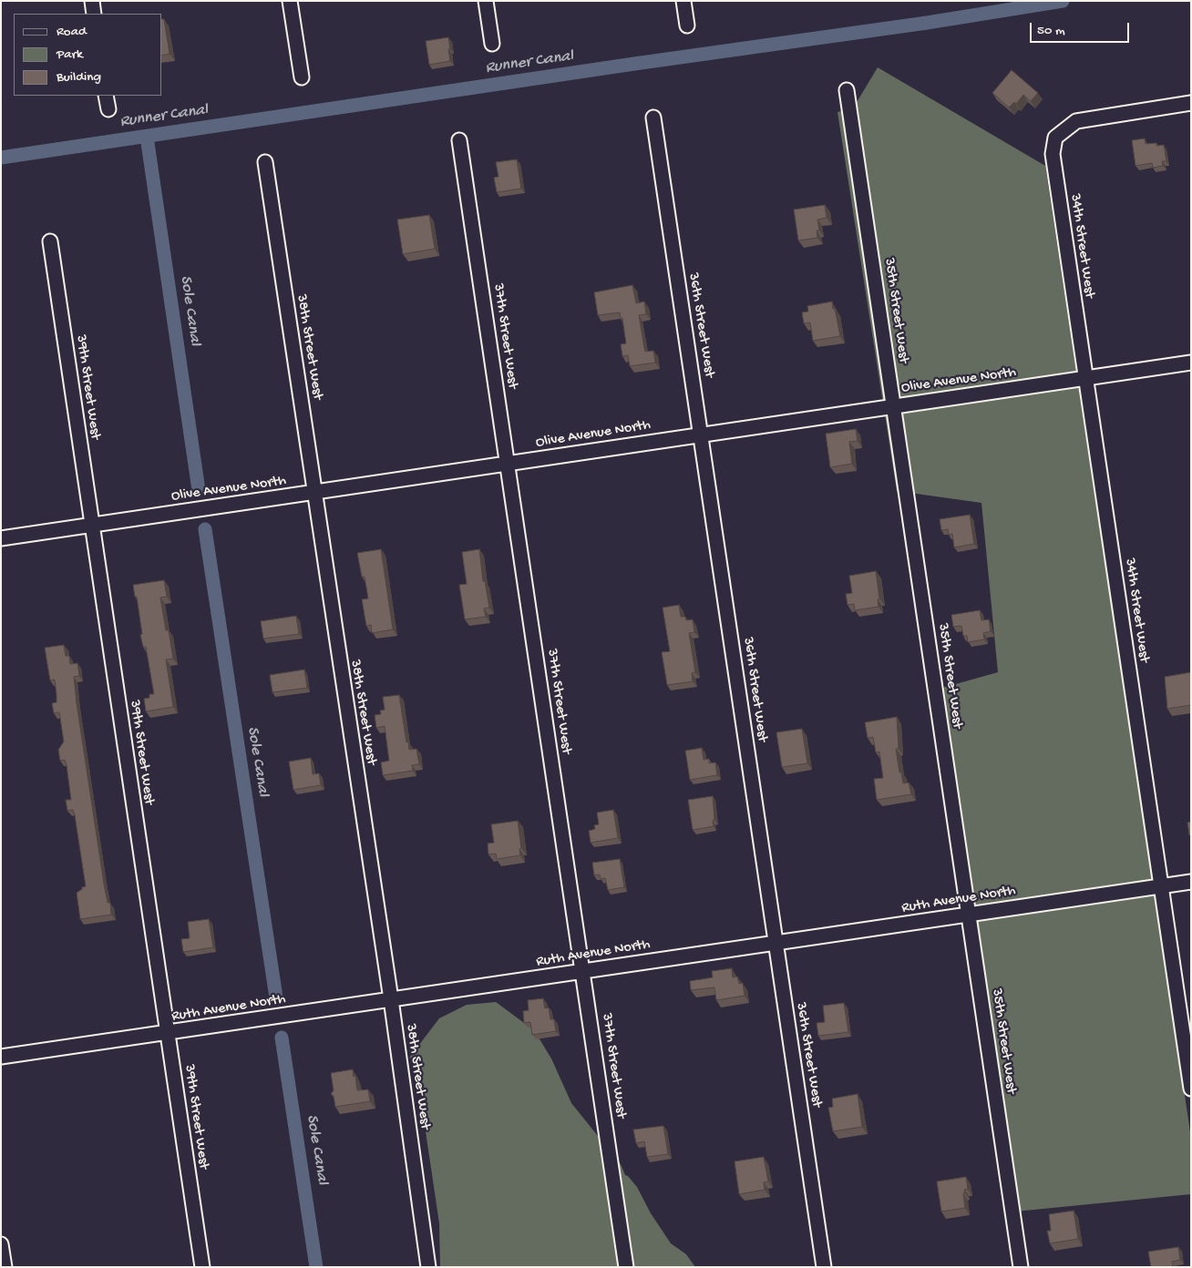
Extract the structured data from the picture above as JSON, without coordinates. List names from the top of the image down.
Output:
{
  "streets": {
    "street": [
      "34th Street West",
      "35th Street West",
      "36th Street West",
      "37th Street West",
      "38th Street West",
      "Olive Avenue North",
      "39th Street West",
      "Ruth Avenue North"
    ]
  },
  "crossings": [
    ["34th Street West", "Olive Avenue North"],
    ["34th Street West", "Ruth Avenue North"],
    ["35th Street West", "Olive Avenue North"],
    ["35th Street West", "Ruth Avenue North"],
    ["36th Street West", "Olive Avenue North"],
    ["36th Street West", "Ruth Avenue North"],
    ["37th Street West", "Olive Avenue North"],
    ["37th Street West", "Ruth Avenue North"],
    ["38th Street West", "Olive Avenue North"],
    ["38th Street West", "Ruth Avenue North"],
    ["Olive Avenue North", "39th Street West"],
    ["39th Street West", "Ruth Avenue North"]
  ],
  "water": ["Runner Canal", "Sole Canal"],
  "legend": ["Road", "Park", "Building"],
  "scale_bar": "50 m"
}
